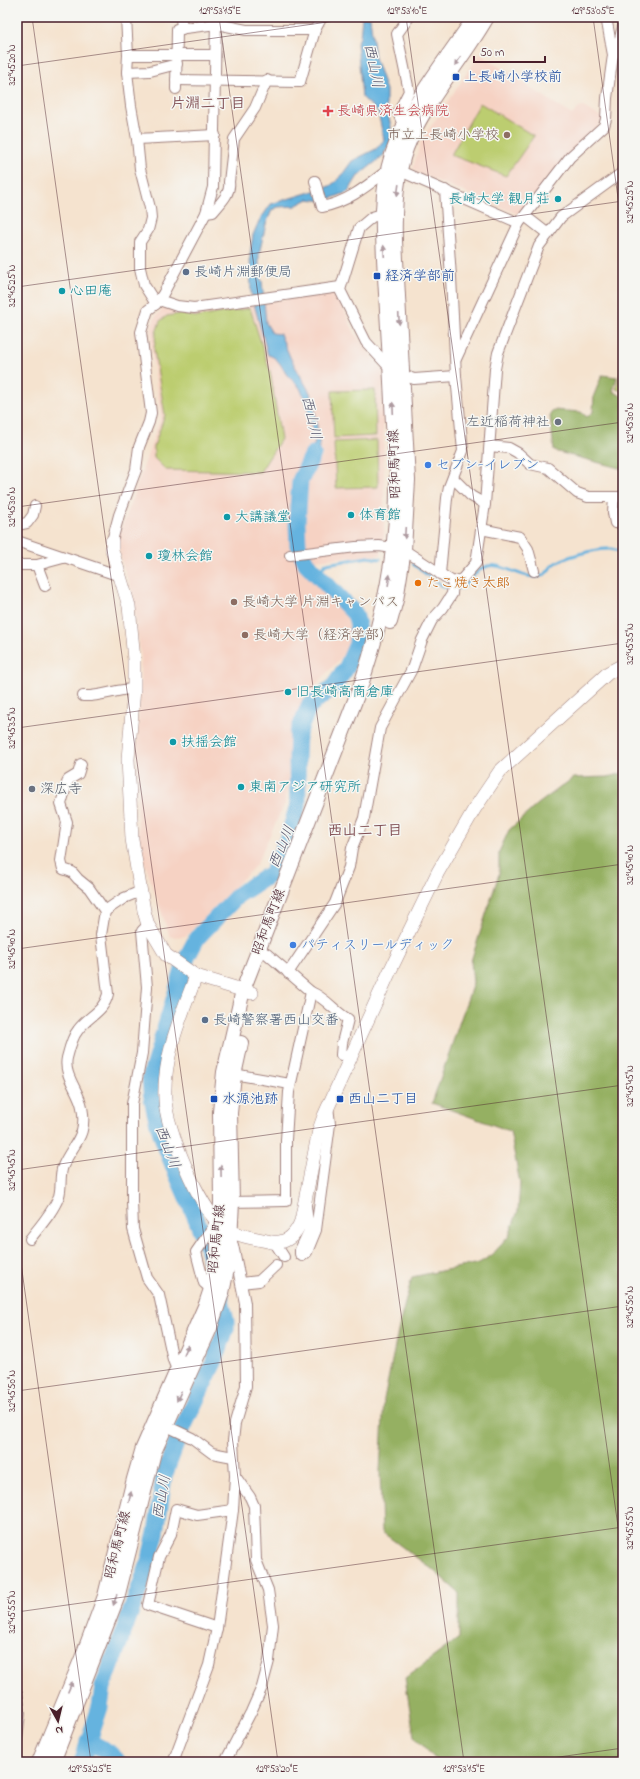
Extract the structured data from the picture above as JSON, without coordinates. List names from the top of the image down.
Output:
{
  "streets": {
    "main road": ["昭和馬町線"]
  },
  "districts": ["片淵二丁目", "西山二丁目"],
  "water": ["西山川"],
  "places": {
    "transit": [
      "上長崎小学校前",
      "経済学部前",
      "水源池跡",
      "西山二丁目"
    ],
    "health": ["長崎県済生会病院"],
    "other": [
      "市立上長崎小学校",
      "長崎大学 観月荘",
      "長崎片淵郵便局",
      "心田庵",
      "左近稲荷神社",
      "セブン-イレブン",
      "体育館",
      "大講議堂",
      "瓊林会館",
      "たこ焼き太郎",
      "長崎大学 片淵キャンパス",
      "長崎大学（経済学部）",
      "旧長崎高商倉庫",
      "扶揺会館",
      "東南アジア研究所",
      "深広寺",
      "パティスリールディック",
      "長崎警察署西山交番"
    ]
  },
  "scale_bar": "50 m",
  "north": "bottom",
  "coordinates": [
    "129°53'15\"E",
    "129°53'10\"E",
    "129°53'05\"E",
    "32°45'20\"N",
    "32°45'25\"N",
    "32°45'30\"N",
    "32°45'35\"N",
    "32°45'40\"N",
    "32°45'45\"N",
    "32°45'50\"N",
    "32°45'55\"N",
    "129°53'25\"E",
    "129°53'20\"E"
  ]
}
